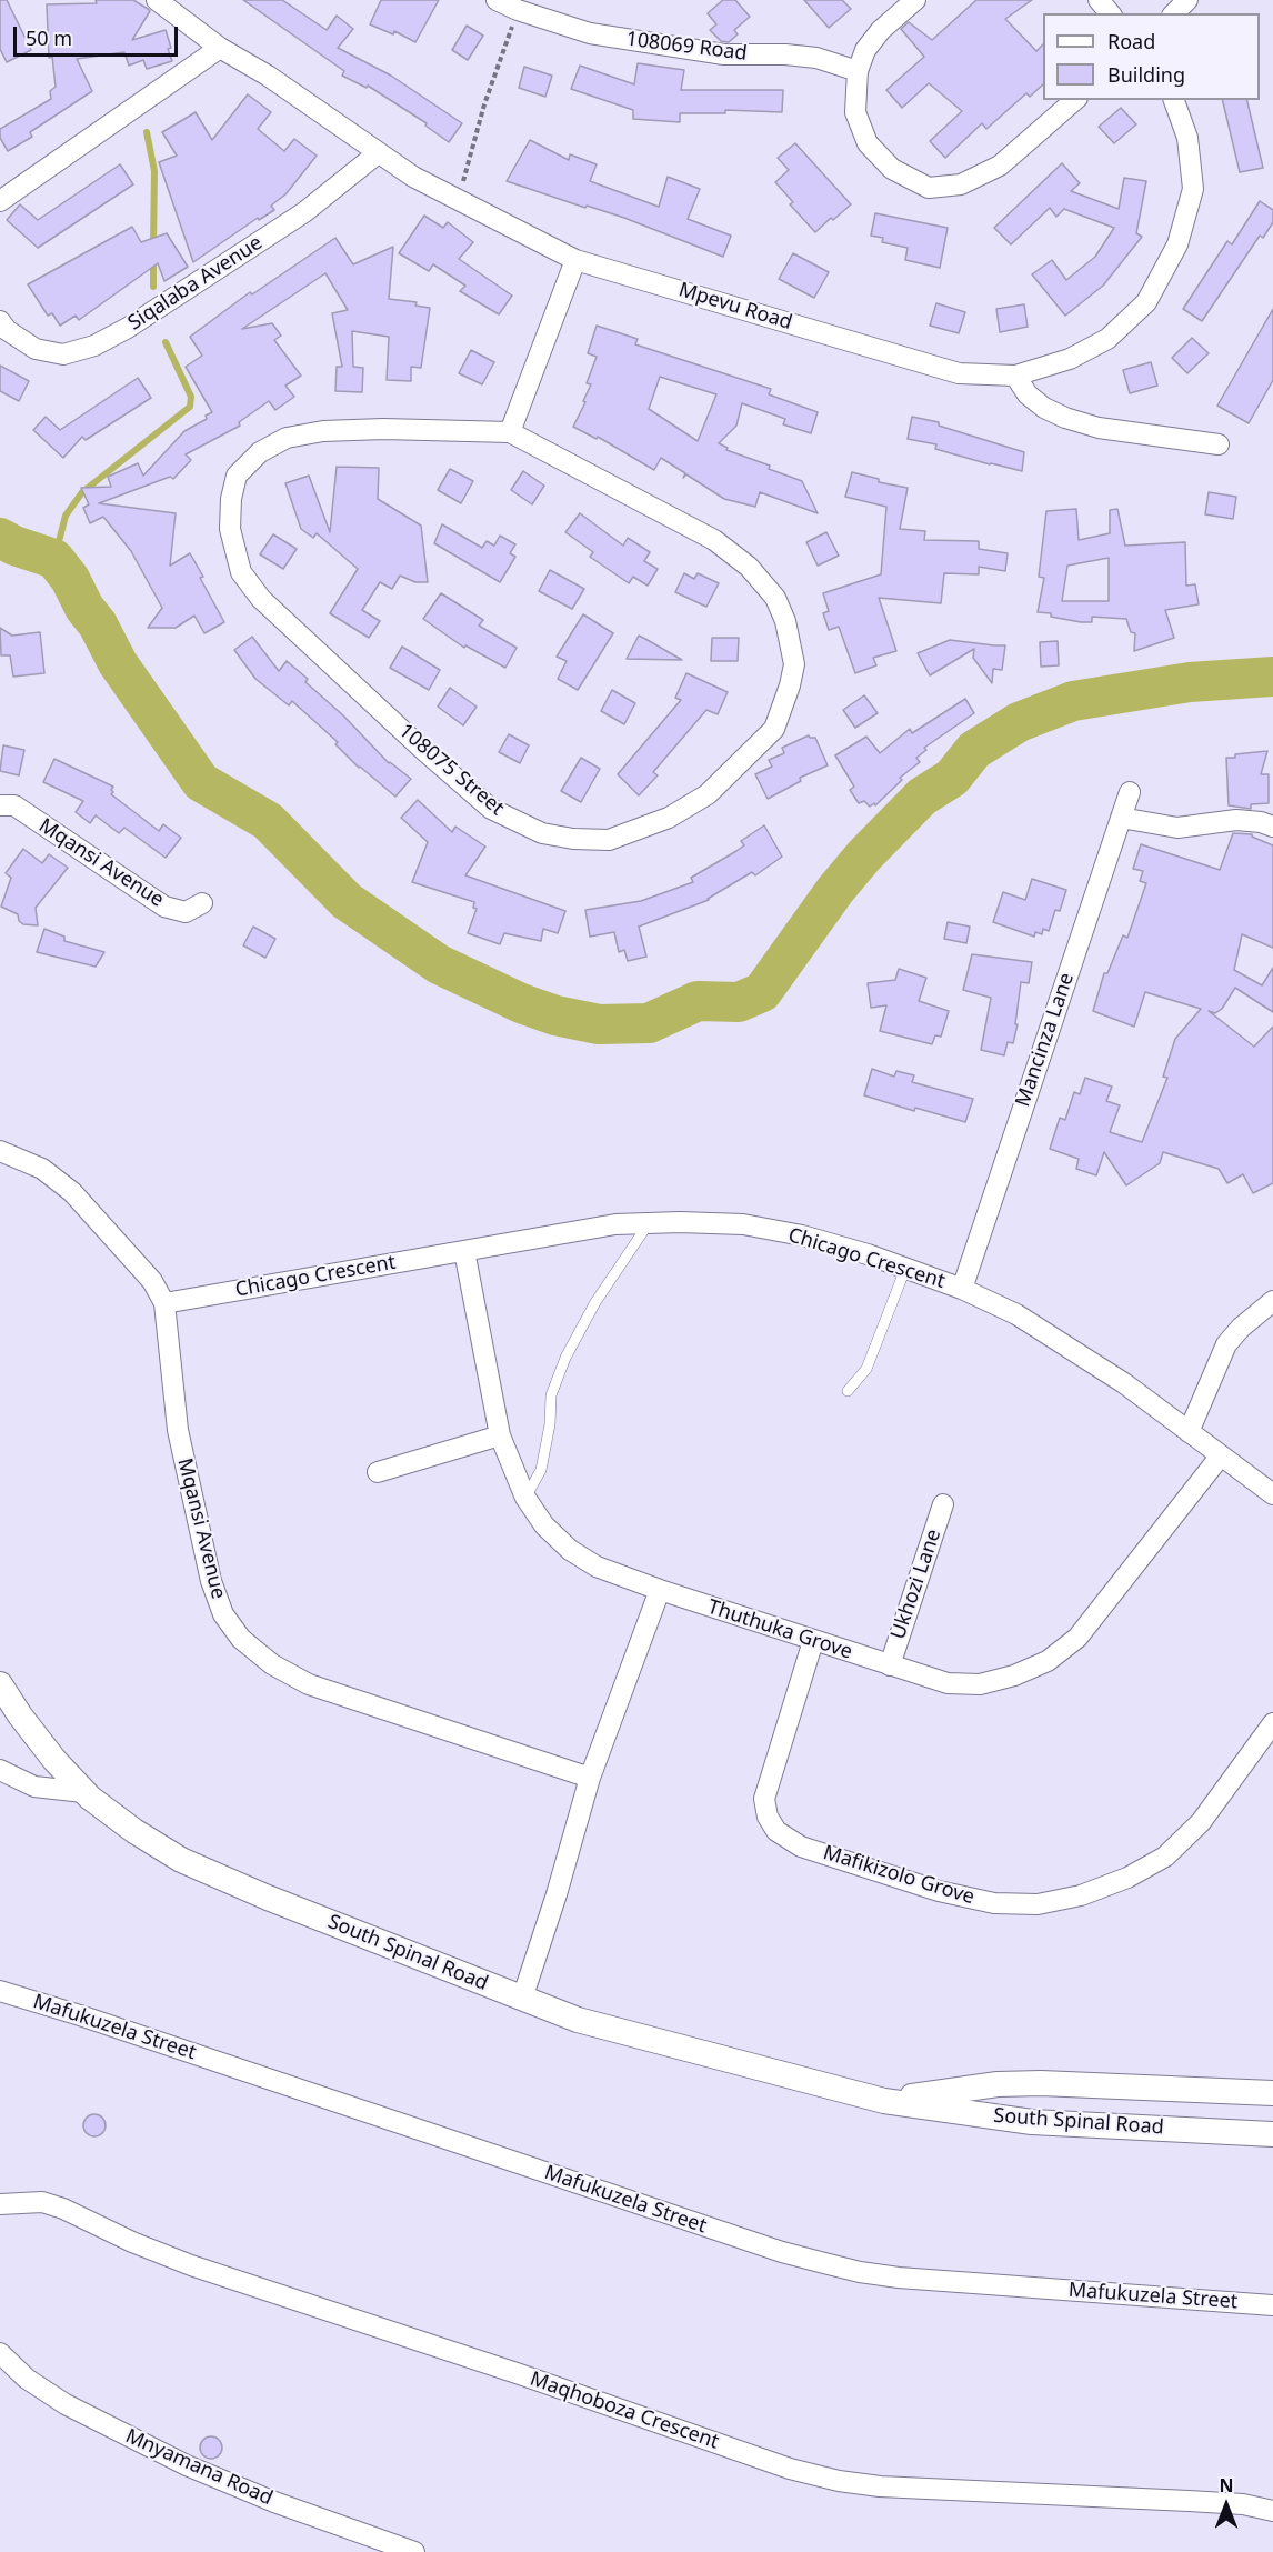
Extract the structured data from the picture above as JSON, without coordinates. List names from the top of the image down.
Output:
{
  "streets": {
    "street": [
      "108069 Road",
      "Siqalaba Avenue",
      "Mpevu Road",
      "108075 Street",
      "Mqansi Avenue",
      "Mancinza Lane",
      "Chicago Crescent",
      "Ukhozi Lane",
      "Thuthuka Grove",
      "Mafikizolo Grove",
      "South Spinal Road",
      "Mafukuzela Street",
      "Maqhoboza Crescent",
      "Mnyamana Road"
    ]
  },
  "crossings": [
    ["Siqalaba Avenue", "Mpevu Road"],
    ["Mqansi Avenue", "Chicago Crescent"],
    ["Mancinza Lane", "Chicago Crescent"],
    ["Chicago Crescent", "Thuthuka Grove"],
    ["Ukhozi Lane", "Thuthuka Grove"],
    ["Thuthuka Grove", "Mafikizolo Grove"]
  ],
  "legend": ["Road", "Building"],
  "scale_bar": "50 m",
  "north": "top"
}
